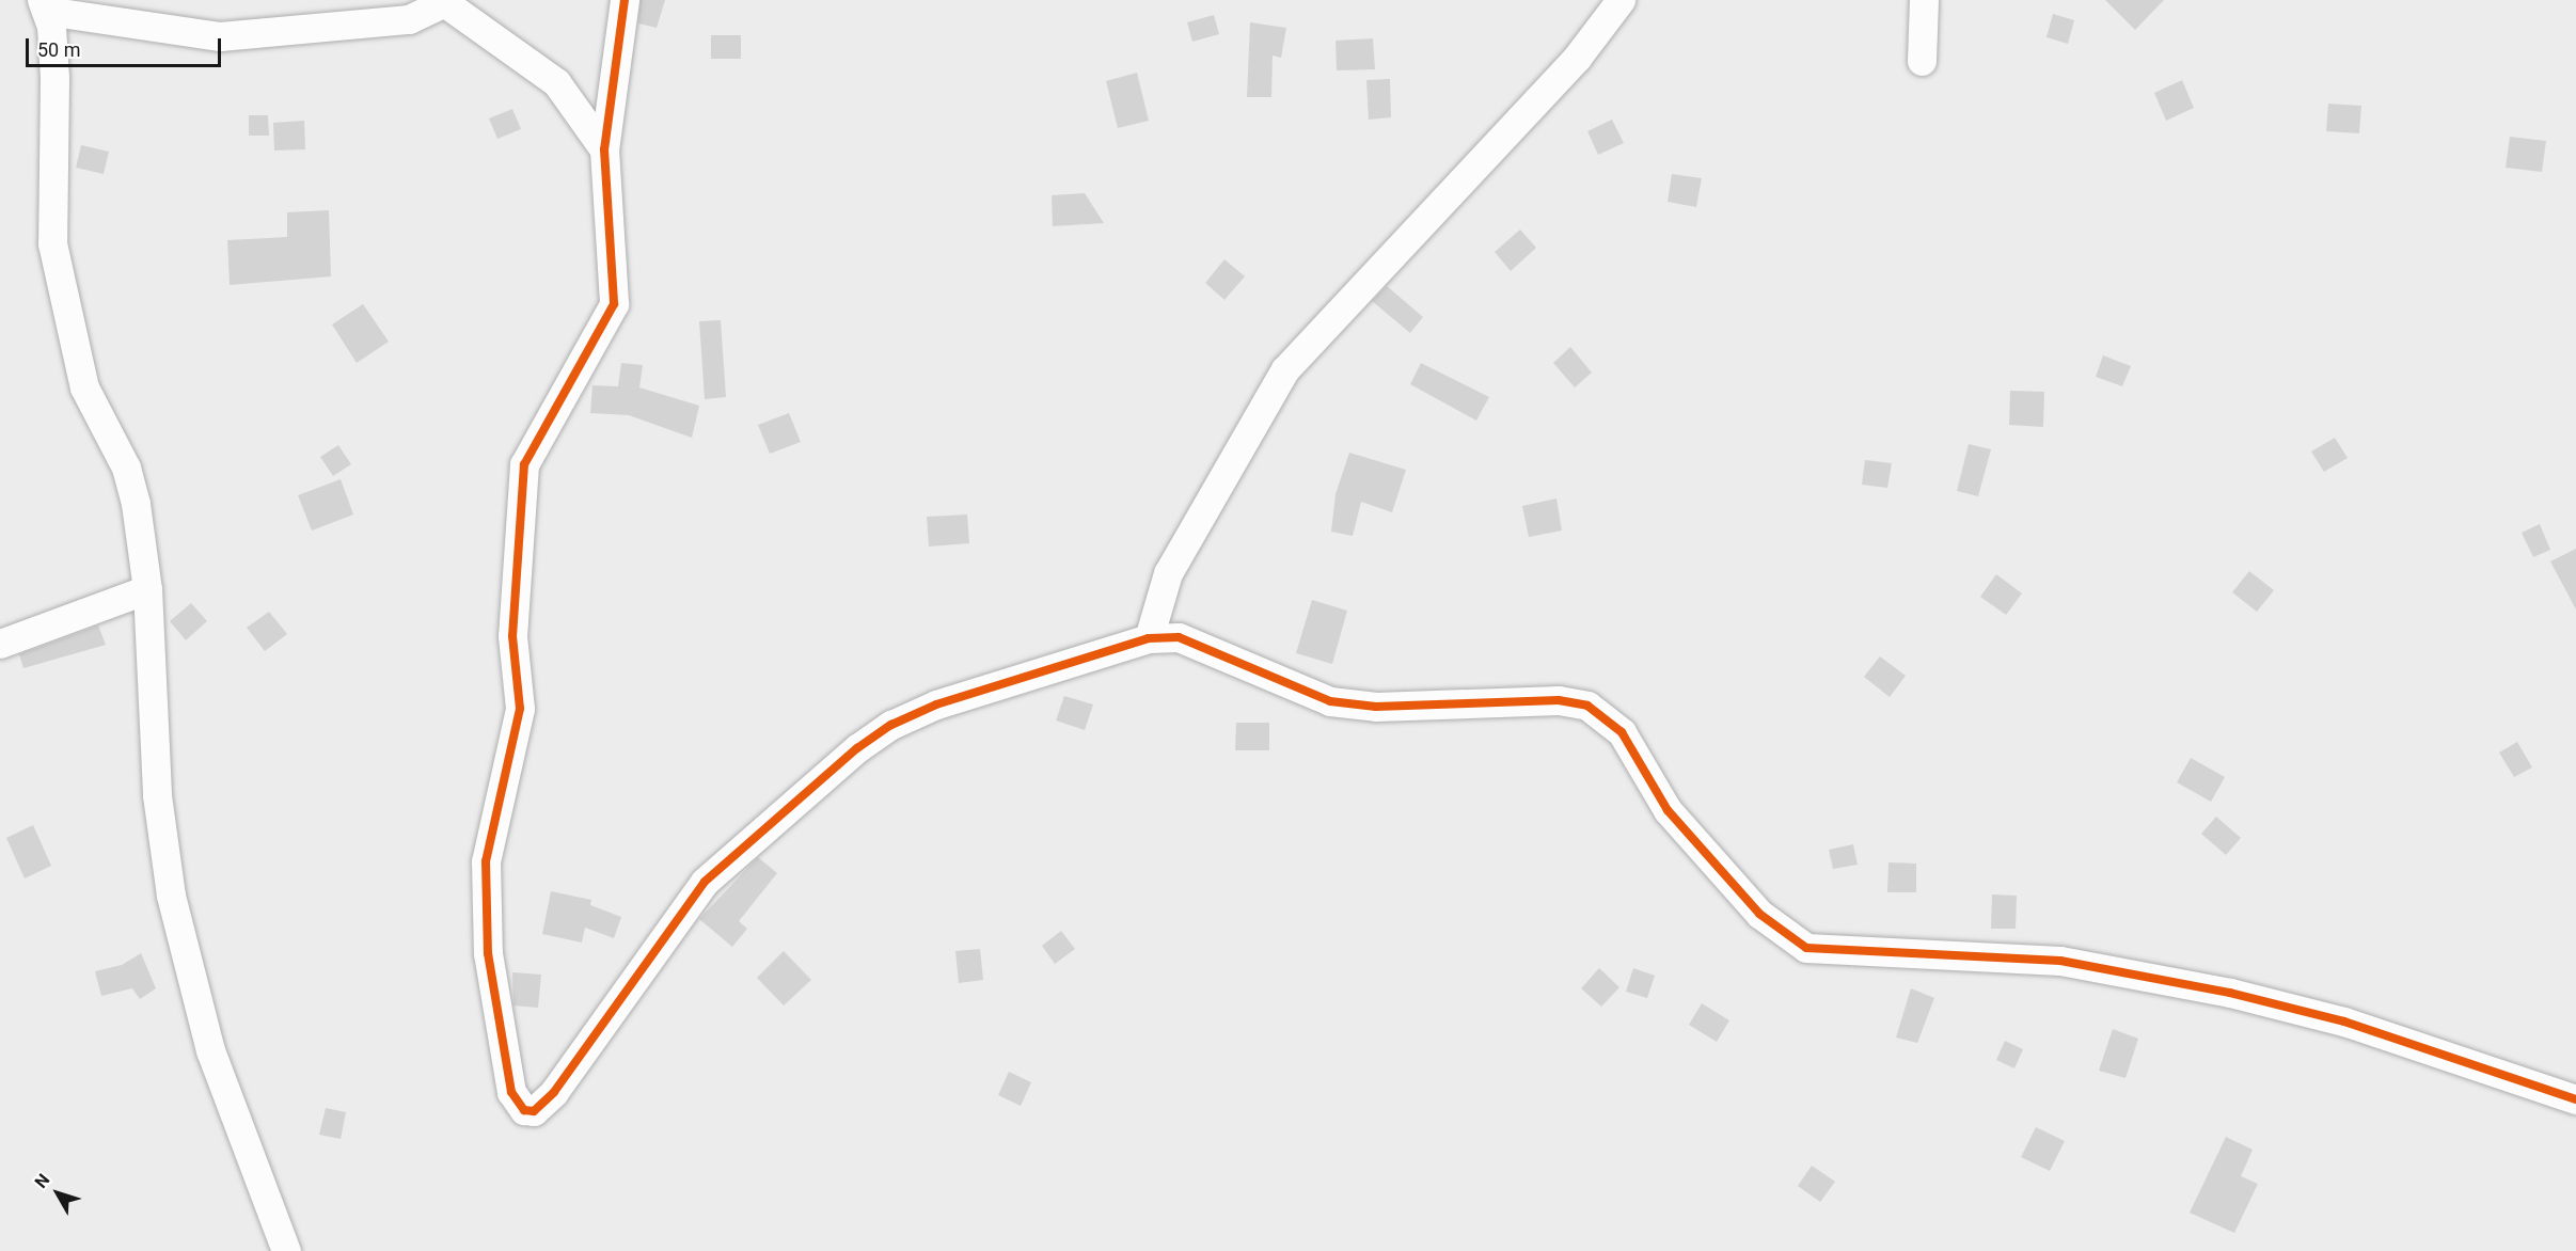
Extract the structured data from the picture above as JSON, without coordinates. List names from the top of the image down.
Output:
{
  "scale_bar": "50 m",
  "north": "top left"
}
